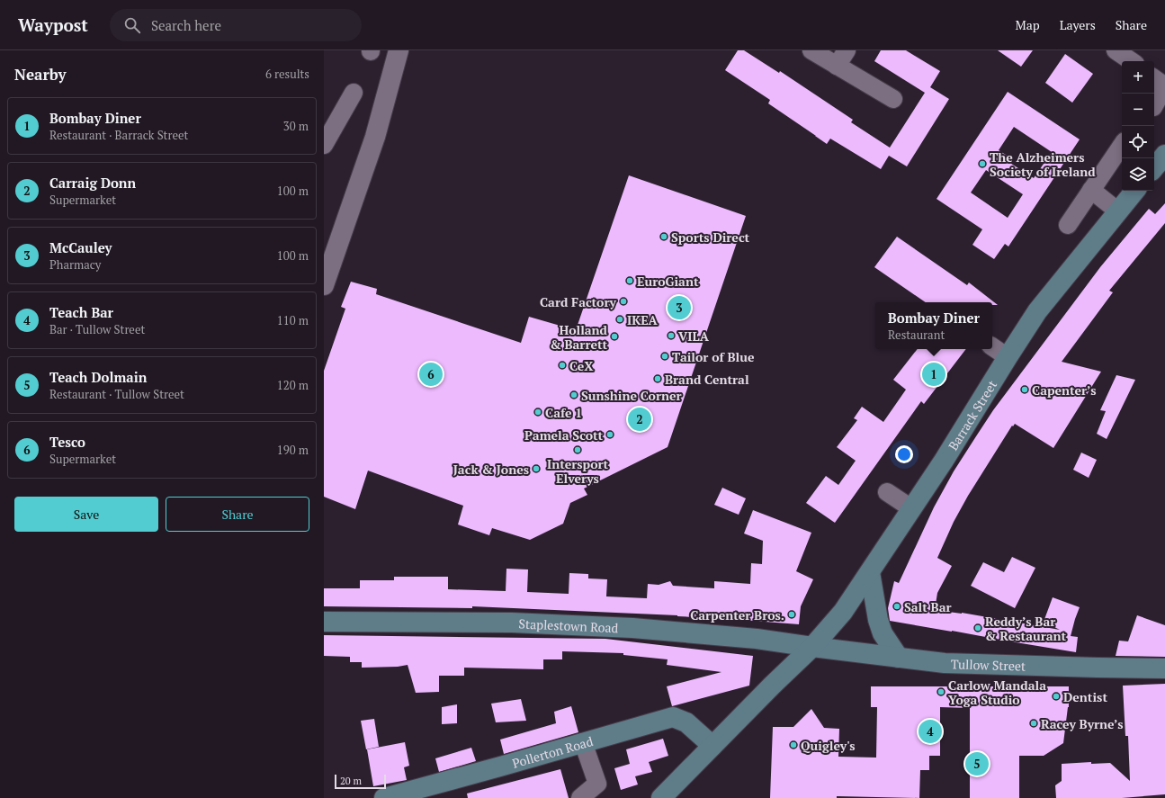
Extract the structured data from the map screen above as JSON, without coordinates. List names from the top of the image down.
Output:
{
  "streets": {
    "main road": [
      "Barrack Street",
      "Staplestown Road",
      "Tullow Street",
      "Pollerton Road"
    ]
  },
  "crossings": [
    ["Barrack Street", "Staplestown Road"],
    ["Barrack Street", "Tullow Street"],
    ["Barrack Street", "Pollerton Road"],
    ["Staplestown Road", "Tullow Street"]
  ],
  "places": [
    "The Alzheimers Society of Ireland",
    "Sports Direct",
    "EuroGiant",
    "Card Factory",
    "IKEA",
    "VILA",
    "Holland & Barrett",
    "Tailor of Blue",
    "CeX",
    "Brand Central",
    "Capenter’s",
    "Sunshine Corner",
    "Cafe 1",
    "Pamela Scott",
    "Intersport Elverys",
    "Jack & Jones",
    "Salt Bar",
    "Carpenter Bros.",
    "Reddy’s Bar & Restaurant",
    "Carlow Mandala Yoga Studio",
    "Dentist",
    "Racey Byrne’s",
    "Quigley's"
  ],
  "scale_bar": "20 m",
  "page": {
    "header": "Waypost",
    "search": "Search here",
    "nav": ["Map", "Layers", "Share"],
    "heading": ["Nearby", "6 results"],
    "map_buttons": ["+", "−"],
    "list": [
      {
        "mark": "1",
        "name": "Bombay Diner",
        "note": "Restaurant · Barrack Street",
        "value": "30 m"
      },
      {
        "mark": "2",
        "name": "Carraig Donn",
        "note": "Supermarket",
        "value": "100 m"
      },
      {
        "mark": "3",
        "name": "McCauley",
        "note": "Pharmacy",
        "value": "100 m"
      },
      {
        "mark": "4",
        "name": "Teach Bar",
        "note": "Bar · Tullow Street",
        "value": "110 m"
      },
      {
        "mark": "5",
        "name": "Teach Dolmain",
        "note": "Restaurant · Tullow Street",
        "value": "120 m"
      },
      {
        "mark": "6",
        "name": "Tesco",
        "note": "Supermarket",
        "value": "190 m"
      }
    ],
    "pins": [
      "3",
      "1",
      "6",
      "2",
      "4",
      "5"
    ],
    "popup": ["Bombay Diner", "Restaurant"],
    "buttons": ["Save", "Share"],
    "scale": "20 m"
  }
}
